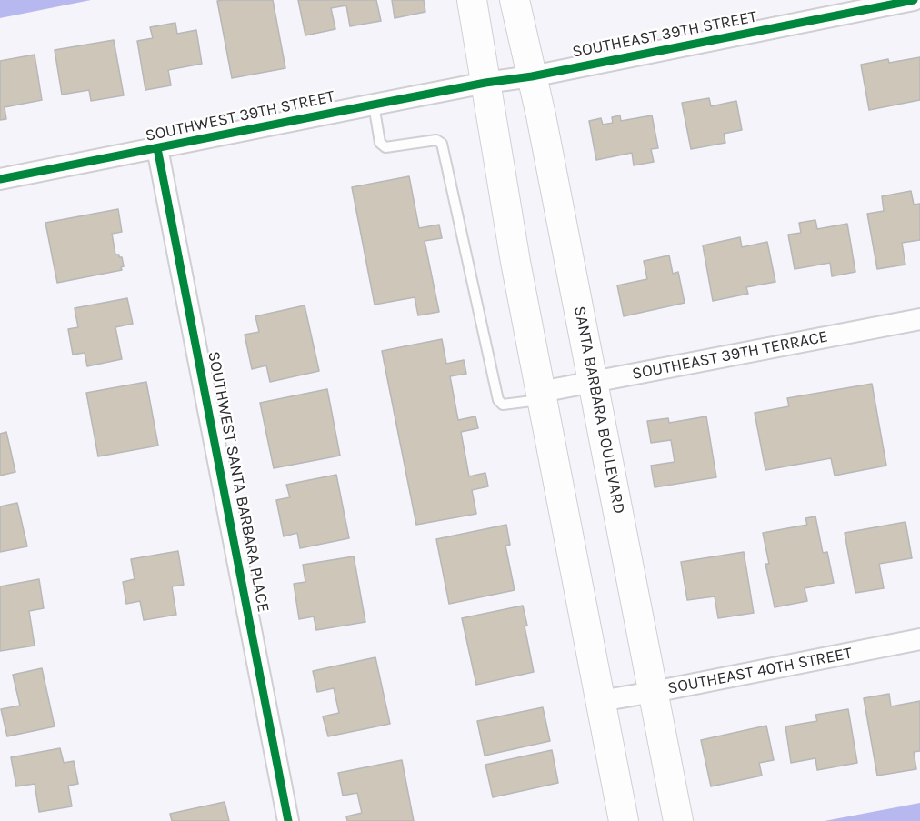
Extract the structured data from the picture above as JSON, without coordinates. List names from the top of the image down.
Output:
{
  "streets": {
    "main road": ["SANTA BARBARA BOULEVARD"],
    "street": [
      "SOUTHEAST 39TH STREET",
      "SOUTHWEST 39TH STREET",
      "SOUTHEAST 39TH TERRACE",
      "SOUTHWEST SANTA BARBARA PLACE",
      "SOUTHEAST 40TH STREET"
    ]
  },
  "crossings": [
    ["SOUTHEAST 39TH STREET", "SOUTHWEST 39TH STREET"],
    ["SOUTHEAST 39TH STREET", "SANTA BARBARA BOULEVARD"],
    ["SOUTHWEST 39TH STREET", "SOUTHWEST SANTA BARBARA PLACE"],
    ["SOUTHEAST 39TH TERRACE", "SANTA BARBARA BOULEVARD"],
    ["SANTA BARBARA BOULEVARD", "SOUTHEAST 40TH STREET"]
  ]
}
